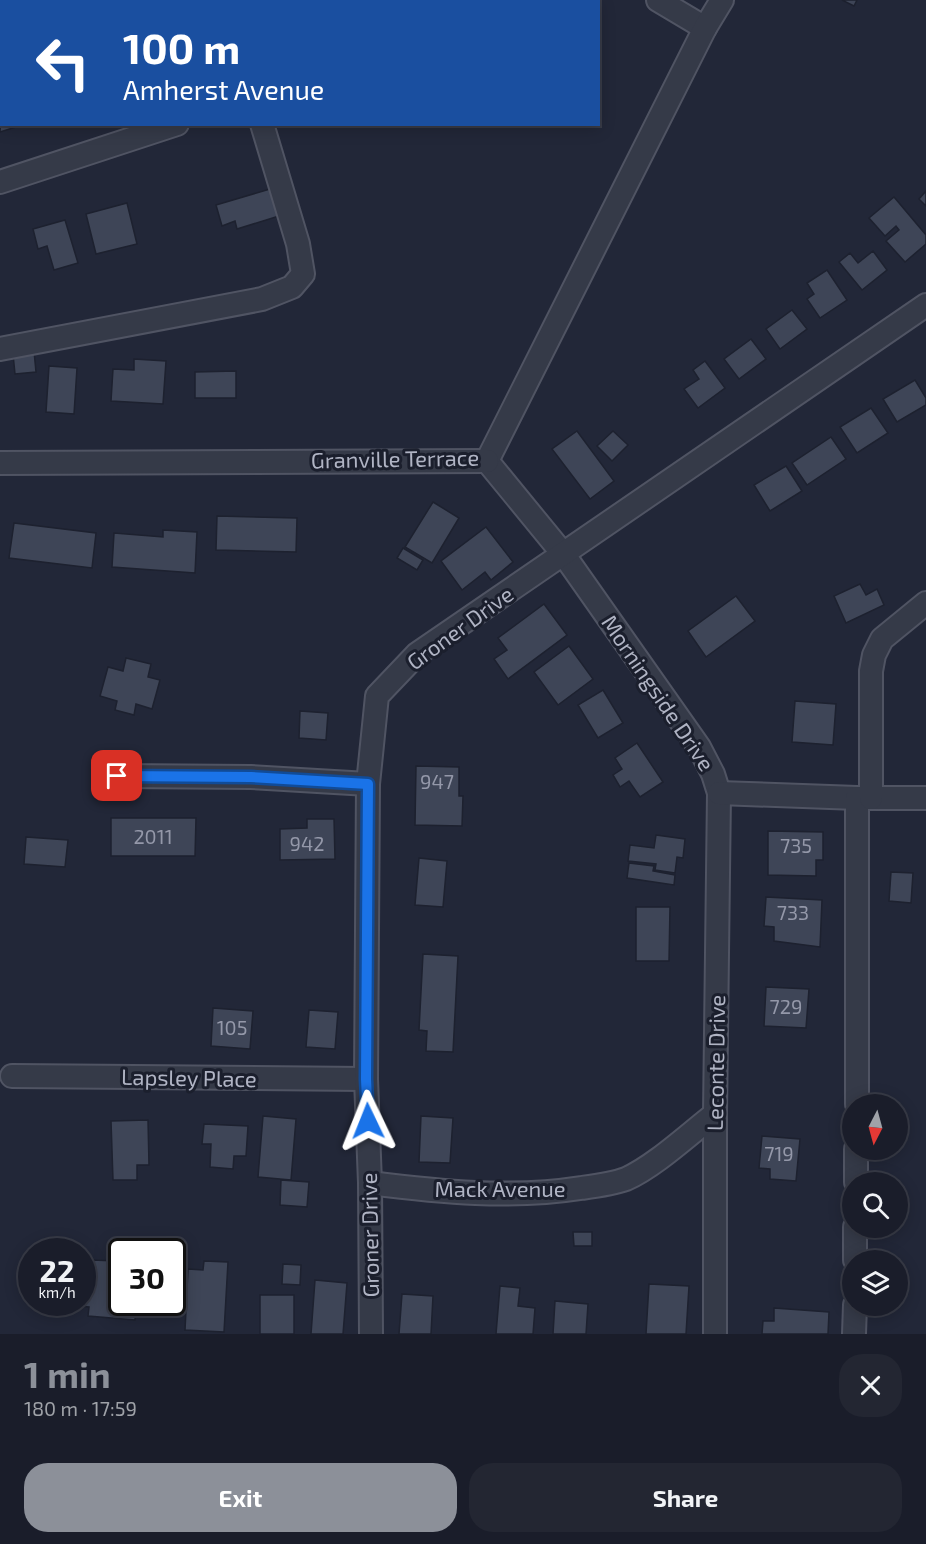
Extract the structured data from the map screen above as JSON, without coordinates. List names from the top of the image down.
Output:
{
  "streets": {
    "street": [
      "Granville Terrace",
      "Groner Drive",
      "Morningside Drive",
      "Leconte Drive",
      "Lapsley Place",
      "Mack Avenue"
    ]
  },
  "crossings": [
    ["Granville Terrace", "Morningside Drive"],
    ["Groner Drive", "Morningside Drive"],
    ["Groner Drive", "Lapsley Place"],
    ["Groner Drive", "Mack Avenue"],
    ["Morningside Drive", "Leconte Drive"],
    ["Leconte Drive", "Mack Avenue"]
  ],
  "house_numbers": [
    "947",
    "2011",
    "942",
    "735",
    "733",
    "729",
    "105",
    "719"
  ],
  "north": "bottom",
  "page": {
    "turn": ["100 m", "Amherst Avenue"],
    "speed": "22 km/h",
    "limit": "30",
    "heading": ["1 min", "180 m · 17:59"],
    "buttons": ["Exit", "Share"]
  }
}
